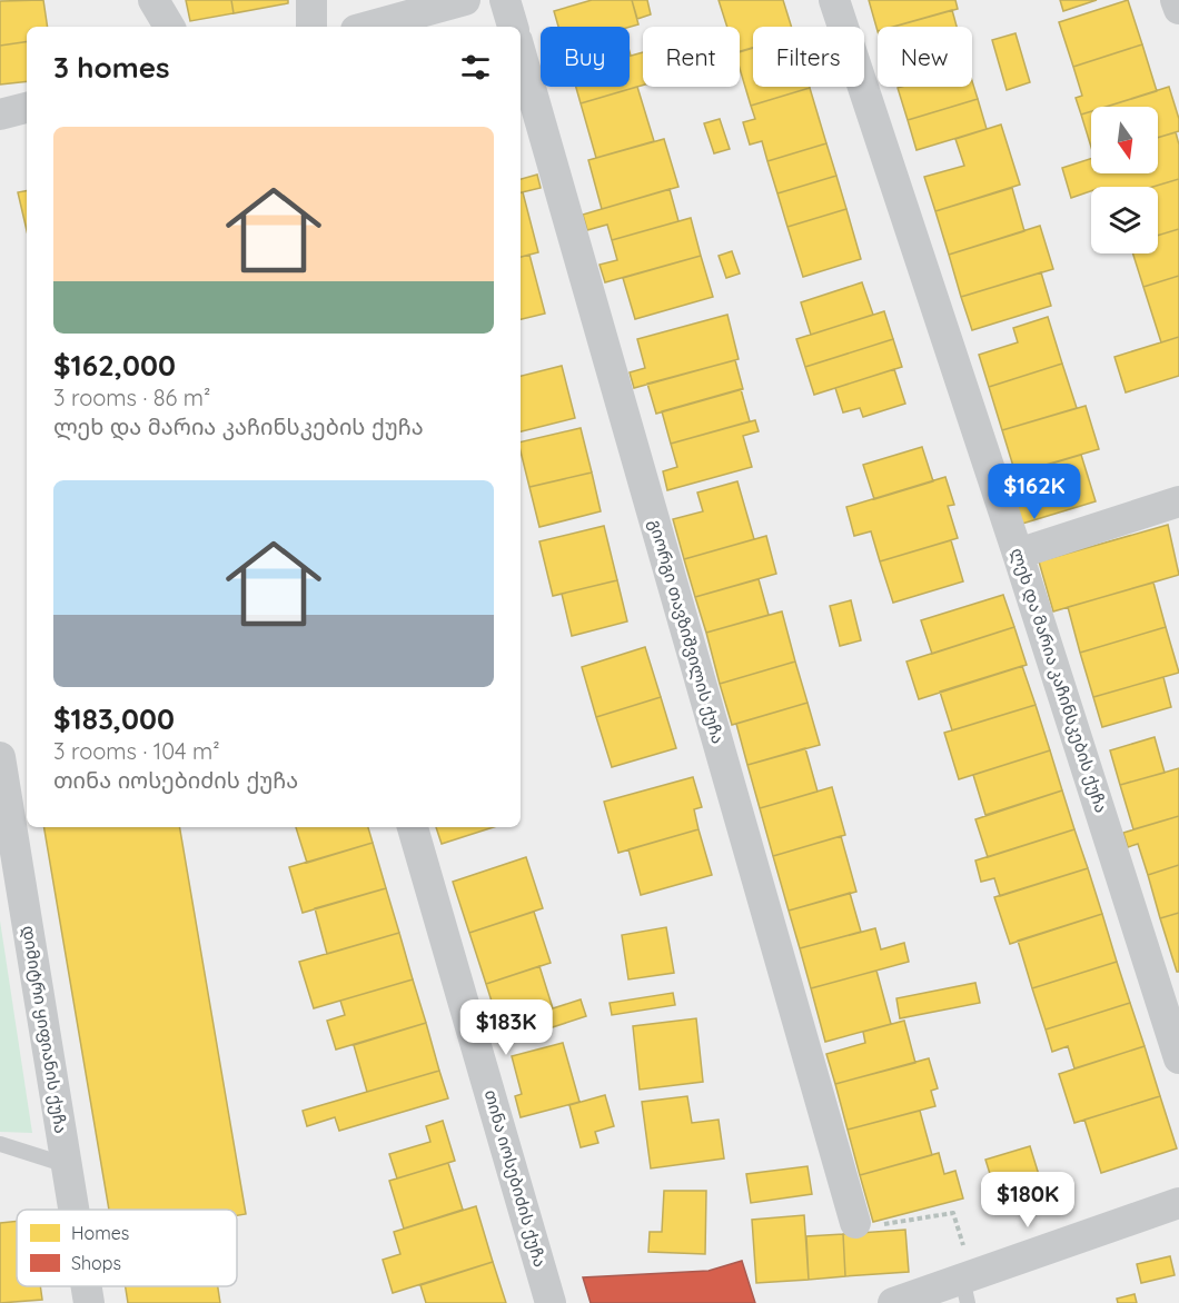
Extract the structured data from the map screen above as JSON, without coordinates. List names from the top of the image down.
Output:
{
  "streets": {
    "street": [
      "გიორგი თავზიშვილის ქუჩა",
      "ლეხ და მარია კაჩინსკების ქუჩა",
      "დიმიტრი ყიფიანის ქუჩა",
      "თინა იოსებიძის ქუჩა"
    ]
  },
  "legend": ["Homes", "Shops"],
  "north": "bottom",
  "page": {
    "chip": [
      "Buy",
      "Rent",
      "Filters",
      "New"
    ],
    "heading": "3 homes",
    "list": [
      {
        "name": "$162,000",
        "note": "3 rooms · 86 m² · ლეხ და მარია კაჩინსკების ქუჩა"
      },
      {
        "name": "$183,000",
        "note": "3 rooms · 104 m² · თინა იოსებიძის ქუჩა"
      }
    ],
    "price": ["$162K", "$183K", "$180K"]
  }
}
